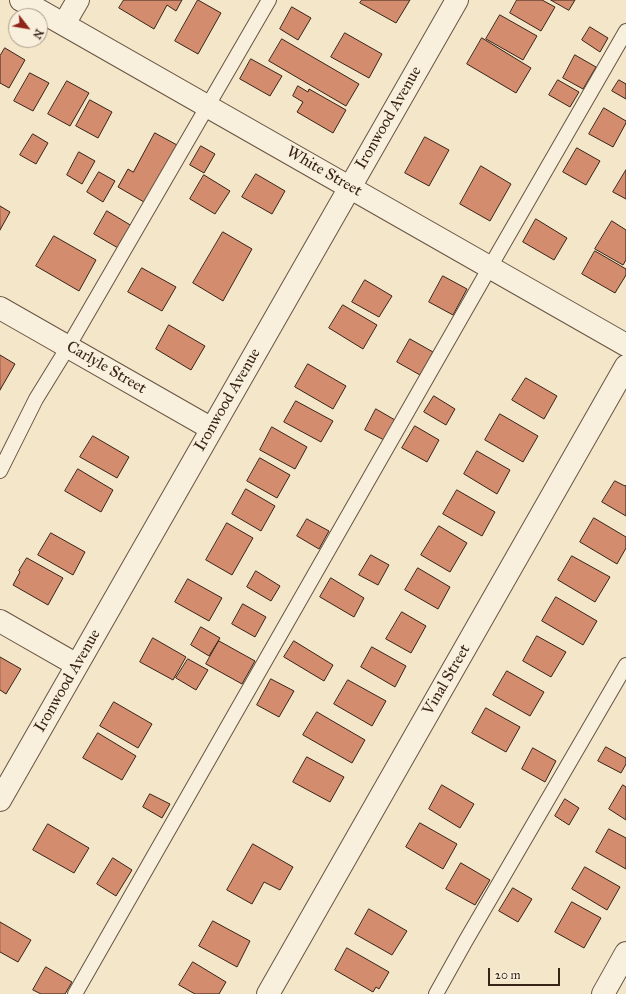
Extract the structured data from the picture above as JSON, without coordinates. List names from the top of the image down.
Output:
{
  "streets": {
    "street": [
      "Ironwood Avenue",
      "White Street",
      "Carlyle Street",
      "Vinal Street"
    ]
  },
  "crossings": [
    ["Ironwood Avenue", "White Street"],
    ["Ironwood Avenue", "Carlyle Street"]
  ],
  "scale_bar": "20 m",
  "north": "bottom right"
}
